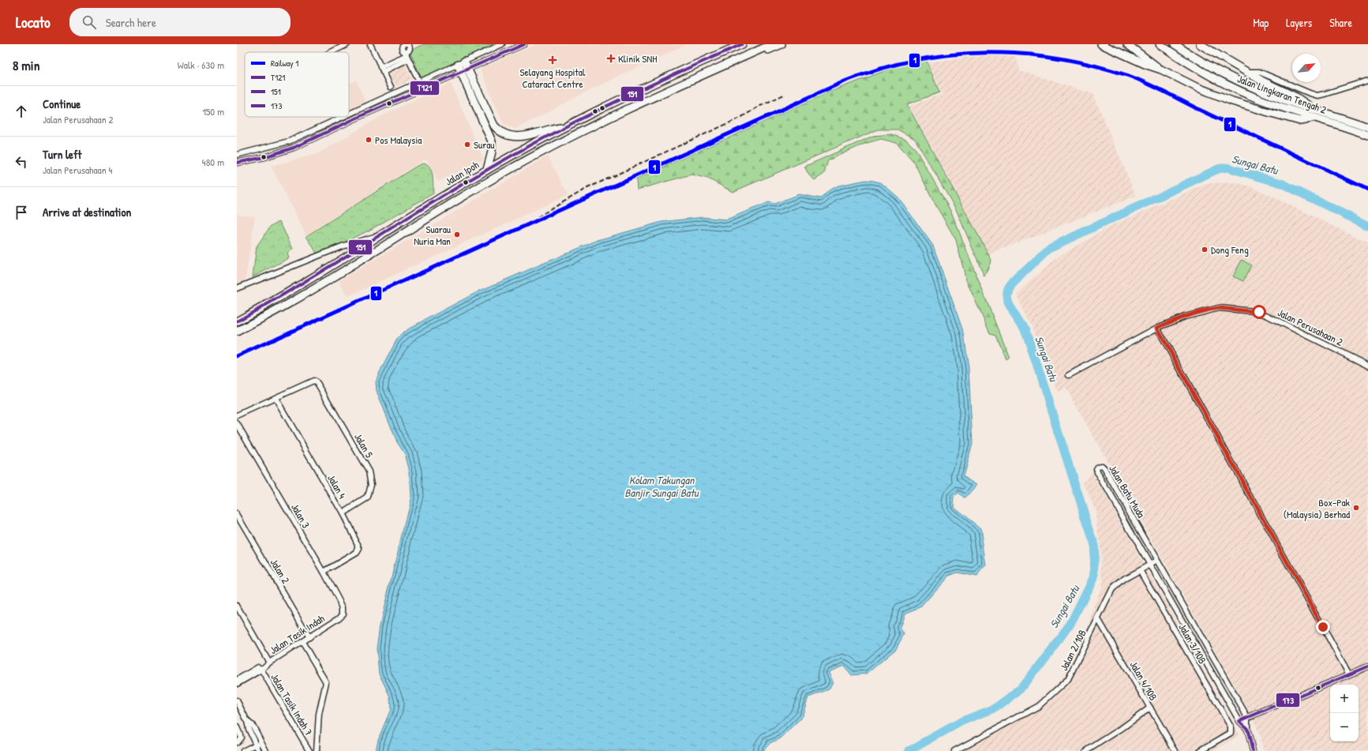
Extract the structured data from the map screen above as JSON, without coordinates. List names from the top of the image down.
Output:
{
  "streets": {
    "highway": ["Jalan Lingkaran Tengah 2", "Jalan Ipoh"],
    "street": [
      "Jalan Perusahaan 2",
      "Jalan 5",
      "Jalan 4",
      "Jalan Batu Muda",
      "Jalan 3",
      "Jalan 2",
      "Jalan Tasik Indah",
      "Jalan 3/10B",
      "Jalan 2/10B",
      "Jalan 4/10B",
      "Jalan Tasik Indah 7"
    ]
  },
  "crossings": [
    ["Jalan 5", "Jalan 4"],
    ["Jalan 4", "Jalan 3"],
    ["Jalan Batu Muda", "Jalan 2/10B"],
    ["Jalan 3", "Jalan Tasik Indah"],
    ["Jalan 2", "Jalan Tasik Indah"],
    ["Jalan Tasik Indah", "Jalan Tasik Indah 7"],
    ["Jalan 3/10B", "Jalan 2/10B"],
    ["Jalan 2/10B", "Jalan 4/10B"]
  ],
  "water": ["Sungai Batu", "Kolam Takungan Banjir Sungai Batu"],
  "places": {
    "health": ["Klinik SNH", "Selayang Hospital Cataract Centre"],
    "other": [
      "Pos Malaysia",
      "Surau",
      "Suarau Nuria Man",
      "Dong Feng",
      "Box-Pak (Malaysia) Berhad"
    ]
  },
  "lines": [
    "transit line T121",
    "transit line 151",
    "rail line 1",
    "transit line 173"
  ],
  "legend": [
    "Railway 1",
    "T121",
    "151",
    "173"
  ],
  "north": "top right",
  "page": {
    "header": "Locato",
    "search": "Search here",
    "nav": ["Map", "Layers", "Share"],
    "heading": ["8 min", "Walk · 630 m"],
    "list": [
      ["Continue", "Jalan Perusahaan 2", "150 m"],
      ["Turn left", "Jalan Perusahaan 4", "480 m"],
      "Arrive at destination"
    ],
    "map_buttons": ["+", "−"]
  }
}
